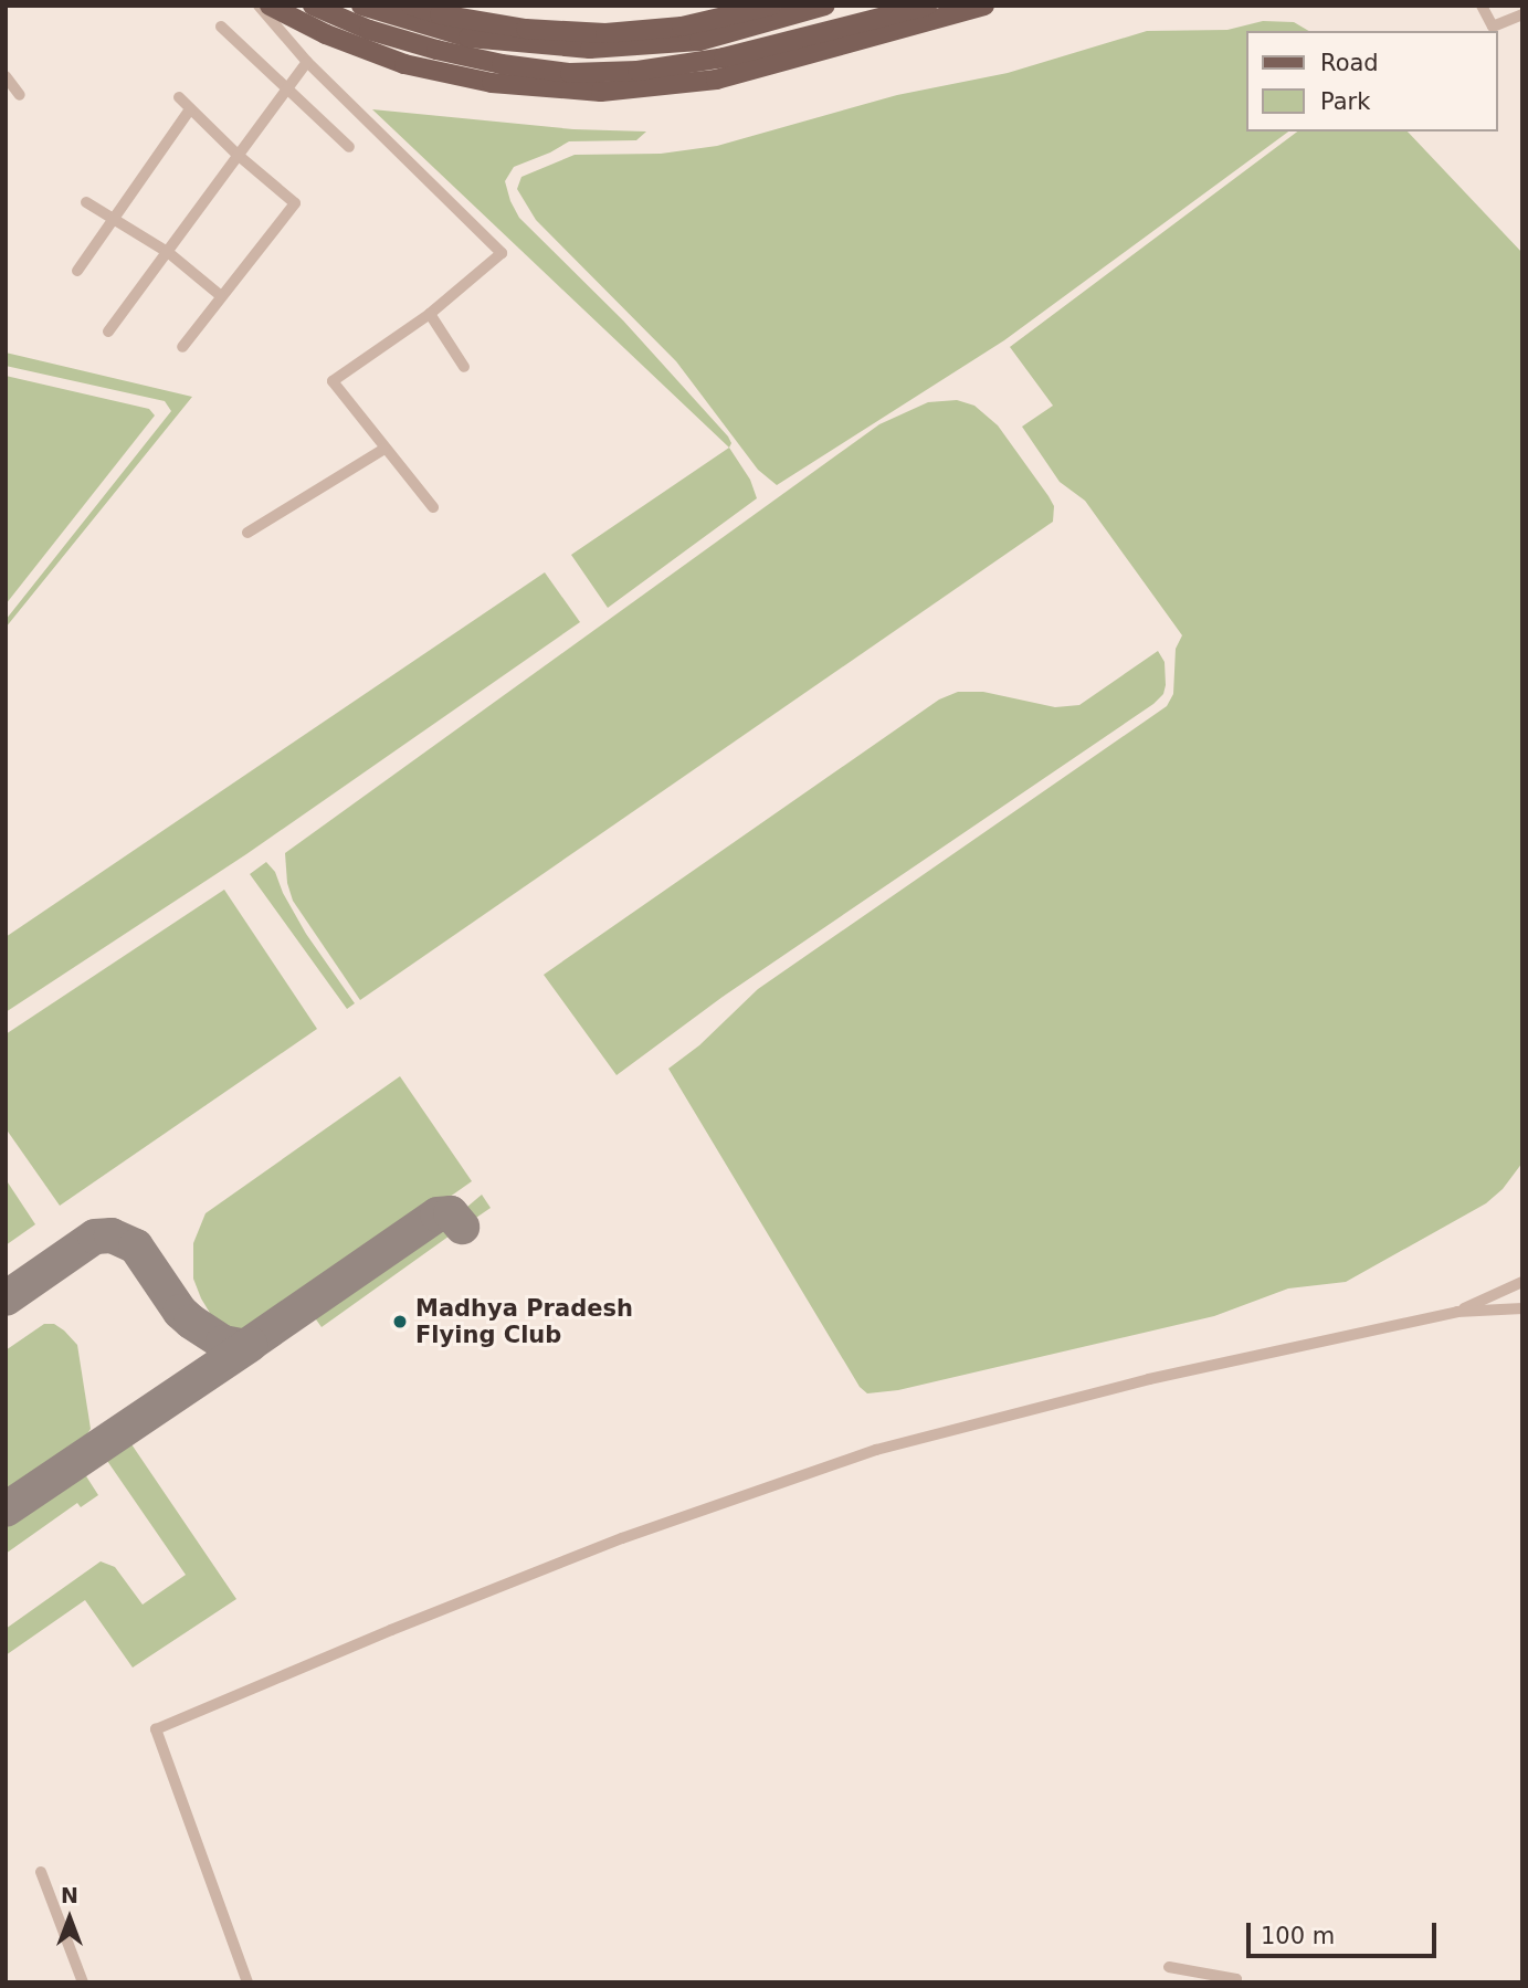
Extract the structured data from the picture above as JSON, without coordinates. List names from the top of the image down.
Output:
{
  "places": ["Madhya Pradesh Flying Club"],
  "legend": ["Road", "Park"],
  "scale_bar": "100 m",
  "north": "top"
}
